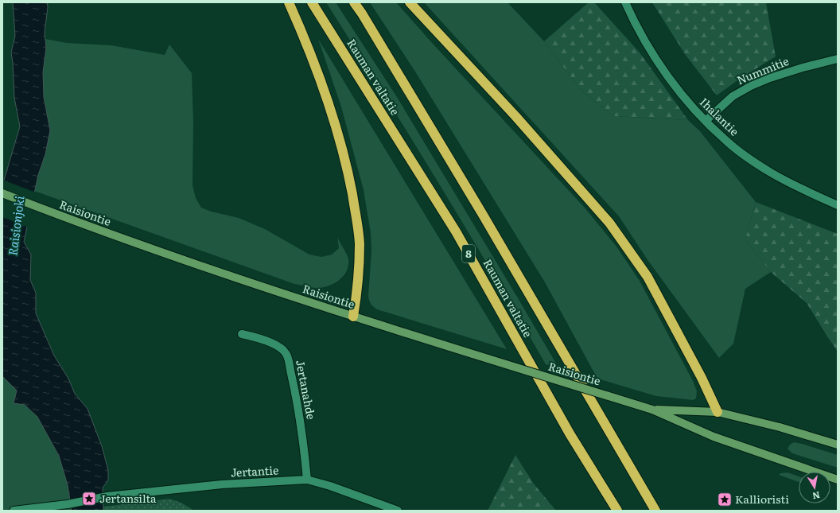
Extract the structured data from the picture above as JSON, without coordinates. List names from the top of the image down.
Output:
{
  "streets": {
    "highway": ["Rauman valtatie", "8"],
    "main road": ["Raisiontie"],
    "street": [
      "Nummitie",
      "Ihalantie",
      "Jertanahde",
      "Jertantie"
    ]
  },
  "crossings": [
    ["Nummitie", "Ihalantie"],
    ["Jertanahde", "Jertantie"]
  ],
  "water": ["Raisionjoki"],
  "places": {
    "place": ["Jertansilta", "Kallioristi"]
  },
  "north": "bottom"
}
